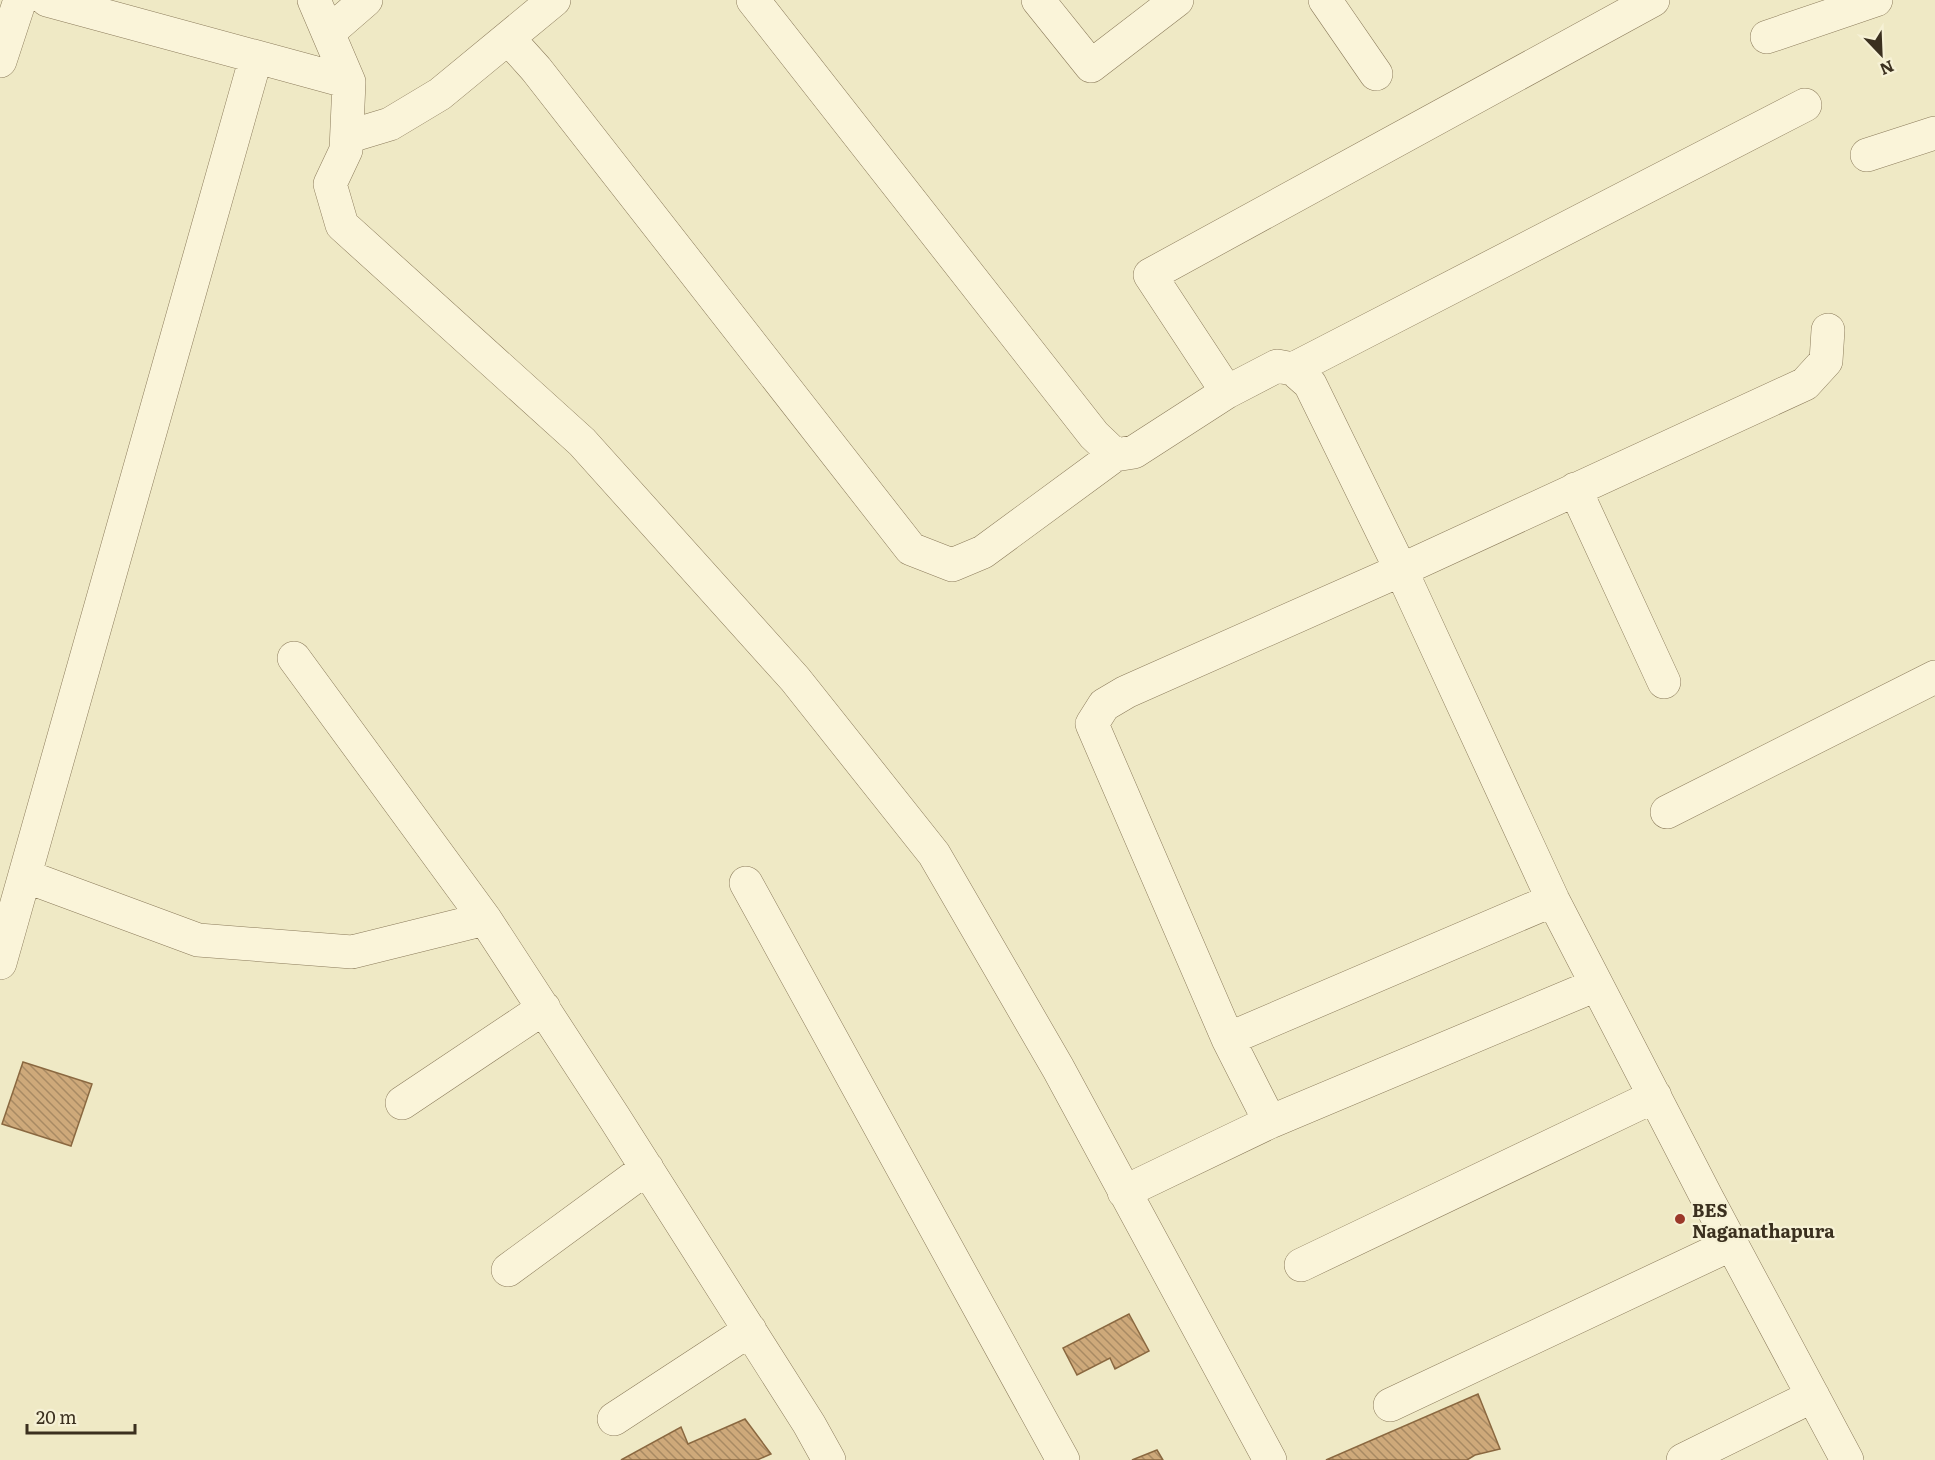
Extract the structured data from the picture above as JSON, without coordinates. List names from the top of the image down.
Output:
{
  "places": ["BES Naganathapura"],
  "scale_bar": "20 m",
  "north": "bottom right"
}
